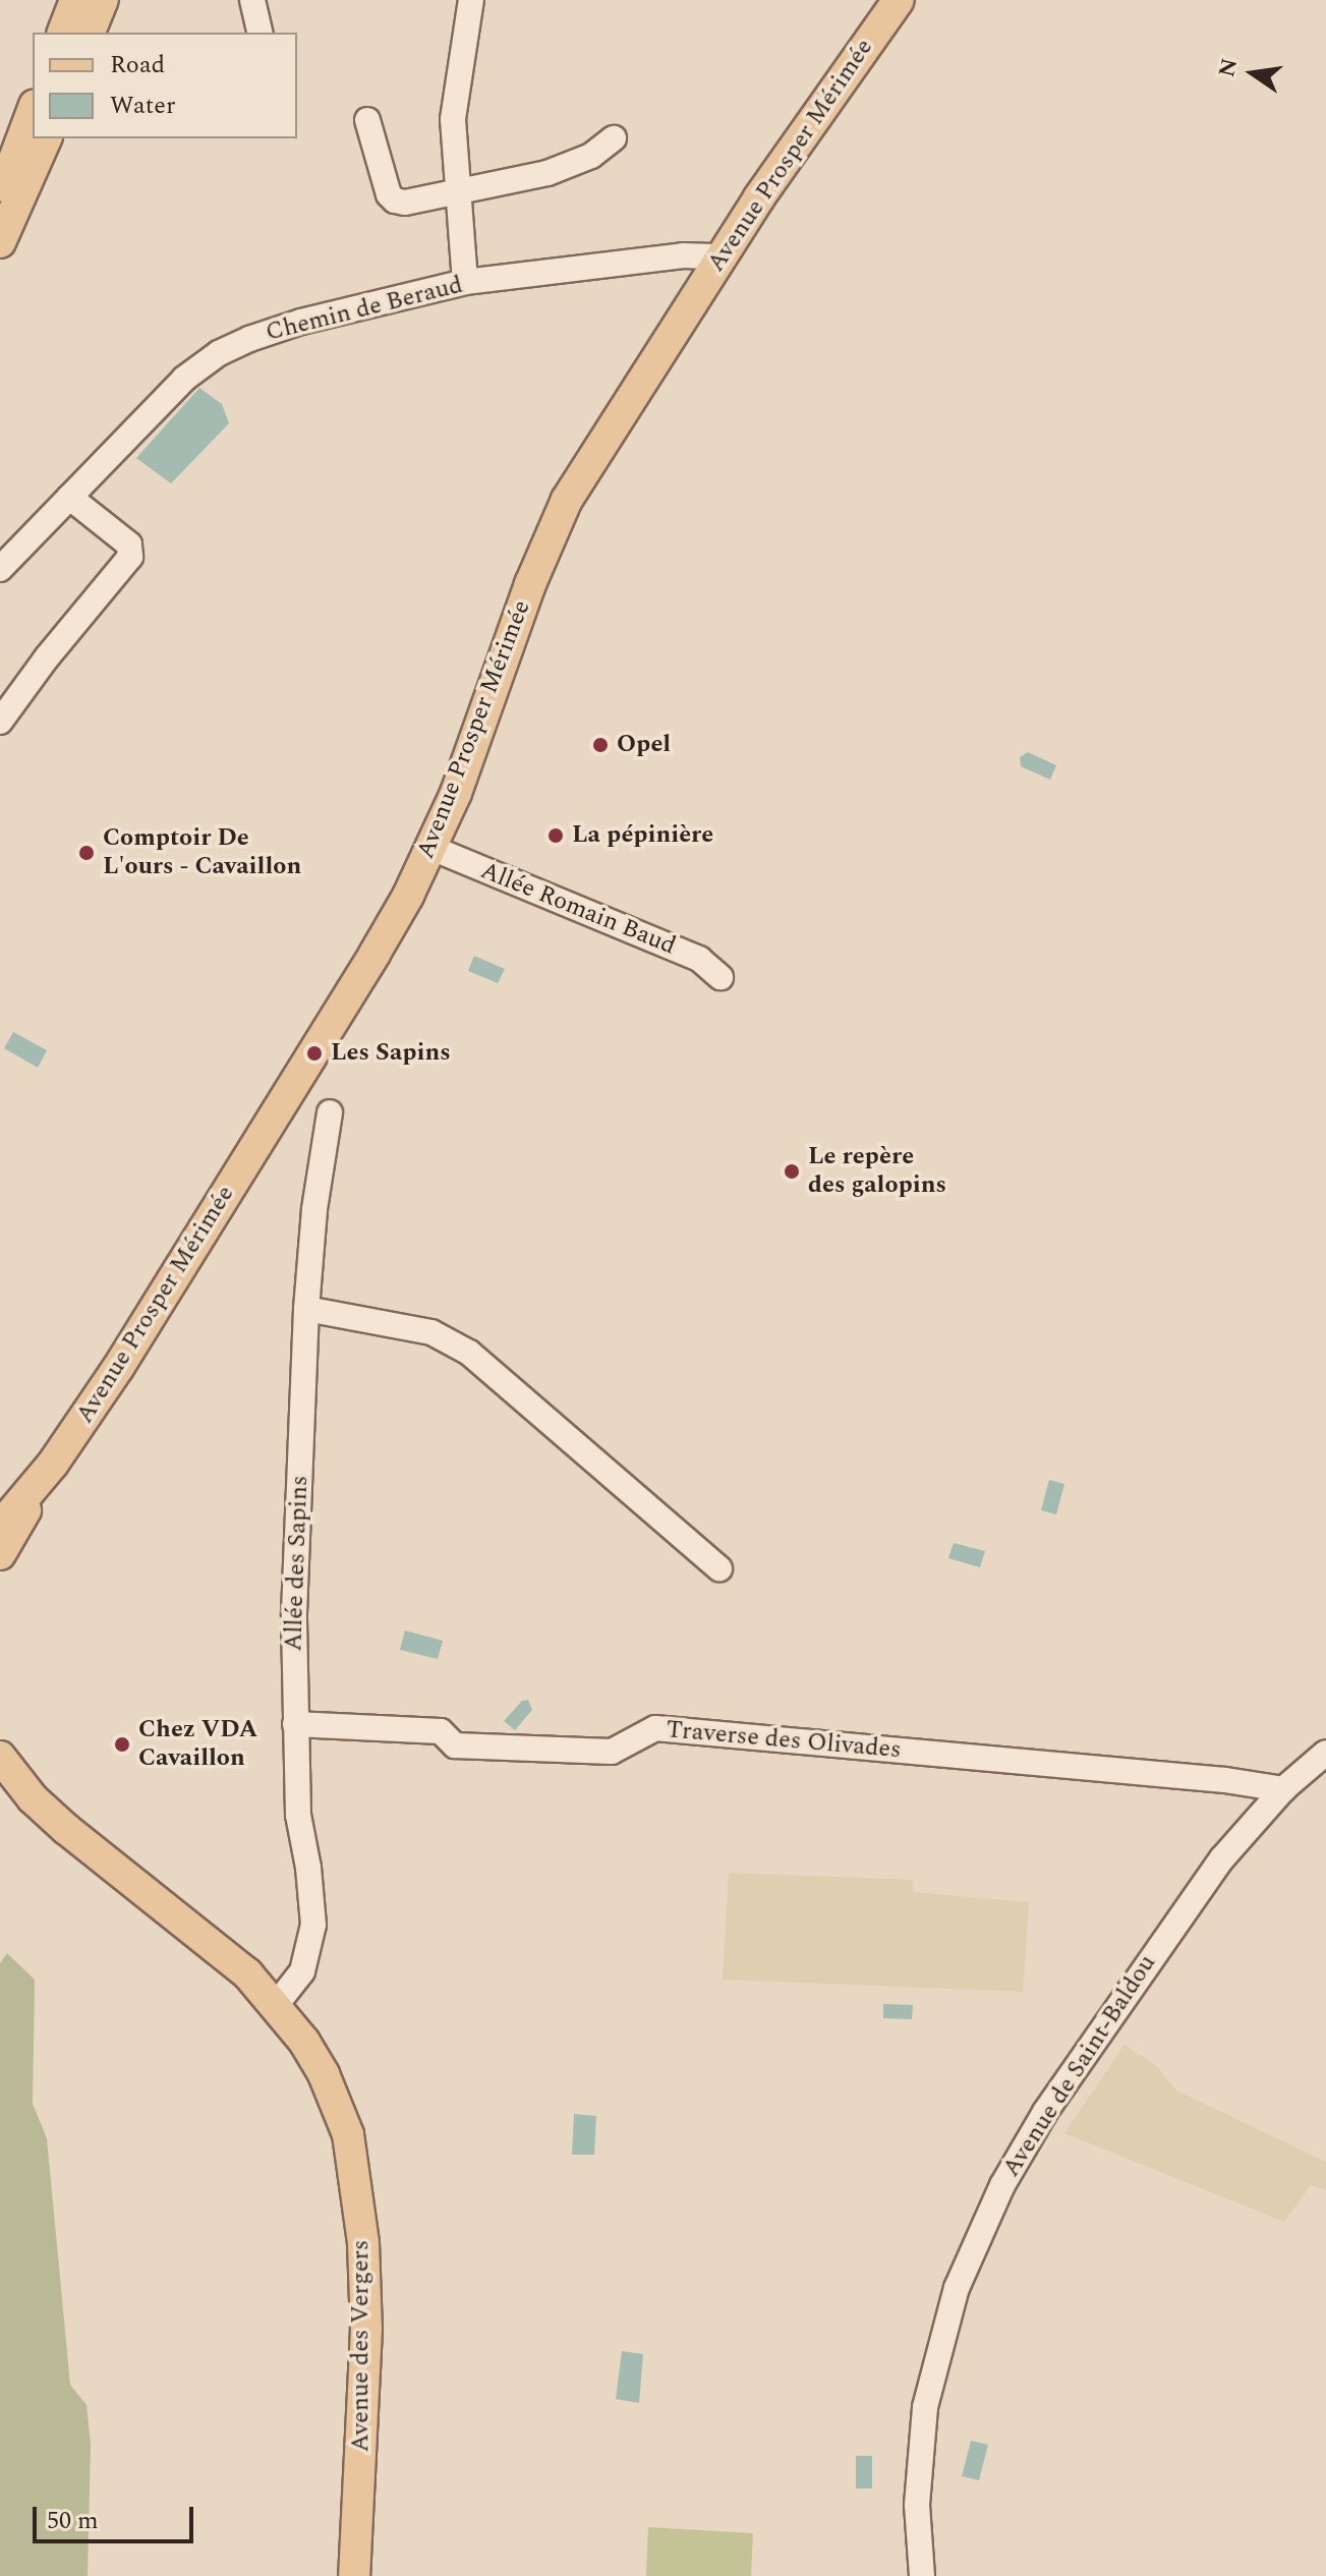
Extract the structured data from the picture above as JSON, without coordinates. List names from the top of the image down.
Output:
{
  "streets": {
    "main road": ["Avenue Prosper Mérimée", "Avenue des Vergers"],
    "street": [
      "Chemin de Beraud",
      "Allée Romain Baud",
      "Allée des Sapins",
      "Traverse des Olivades",
      "Avenue de Saint-Baldou"
    ]
  },
  "crossings": [
    ["Avenue Prosper Mérimée", "Chemin de Beraud"],
    ["Avenue Prosper Mérimée", "Allée Romain Baud"],
    ["Allée des Sapins", "Traverse des Olivades"],
    ["Allée des Sapins", "Avenue des Vergers"],
    ["Traverse des Olivades", "Avenue de Saint-Baldou"]
  ],
  "places": [
    "Opel",
    "La pépinière",
    "Comptoir De L'ours - Cavaillon",
    "Les Sapins",
    "Le repère des galopins",
    "Chez VDA Cavaillon"
  ],
  "legend": ["Road", "Water"],
  "scale_bar": "50 m",
  "north": "left"
}
